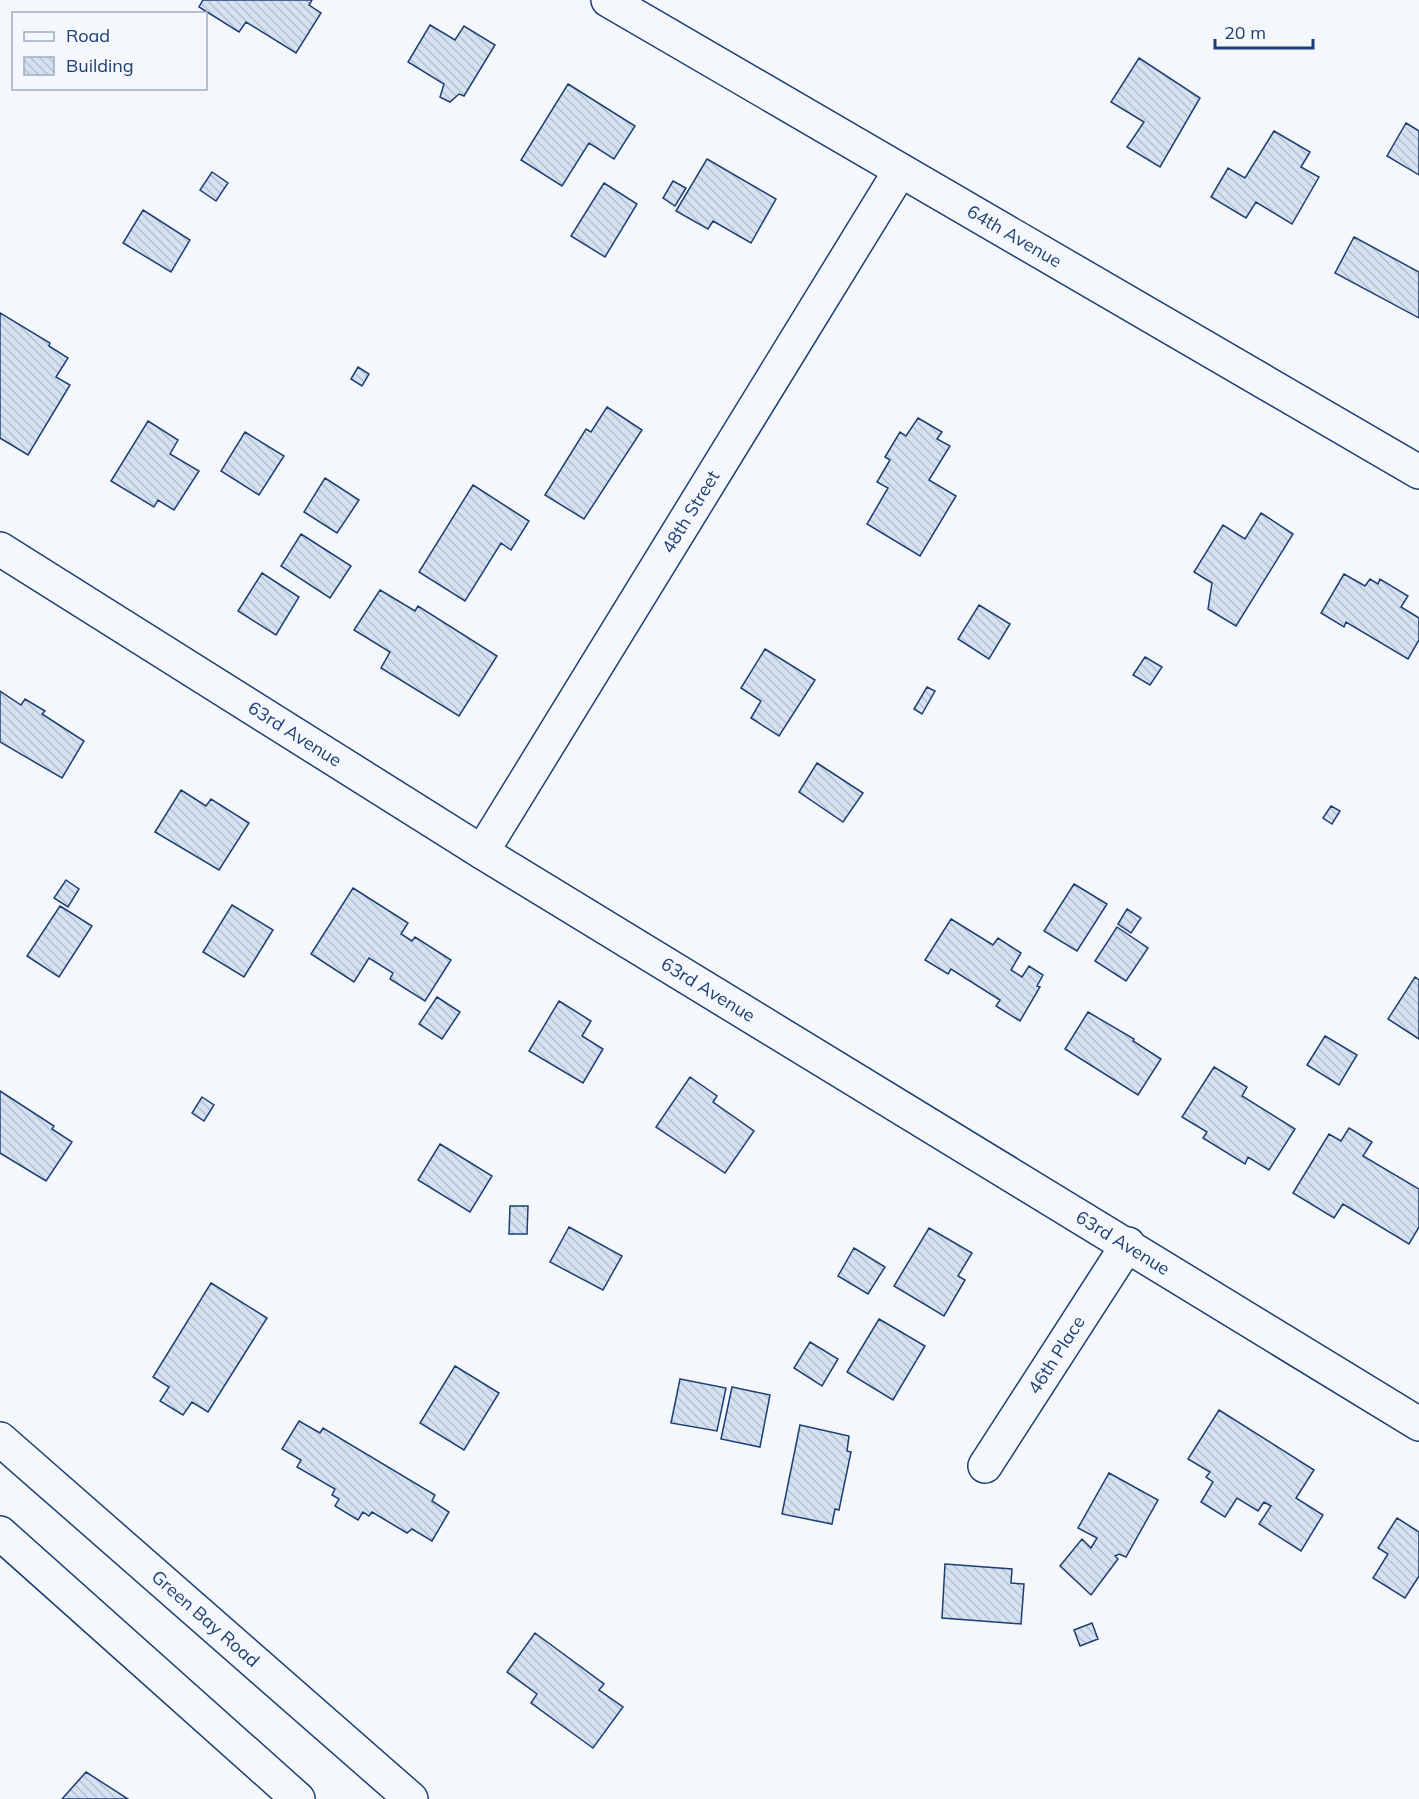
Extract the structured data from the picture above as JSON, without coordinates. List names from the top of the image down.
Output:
{
  "streets": {
    "street": [
      "64th Avenue",
      "48th Street",
      "63rd Avenue",
      "46th Place",
      "Green Bay Road"
    ]
  },
  "crossings": [
    ["64th Avenue", "48th Street"],
    ["48th Street", "63rd Avenue"],
    ["63rd Avenue", "46th Place"]
  ],
  "legend": ["Road", "Building"],
  "scale_bar": "20 m"
}
